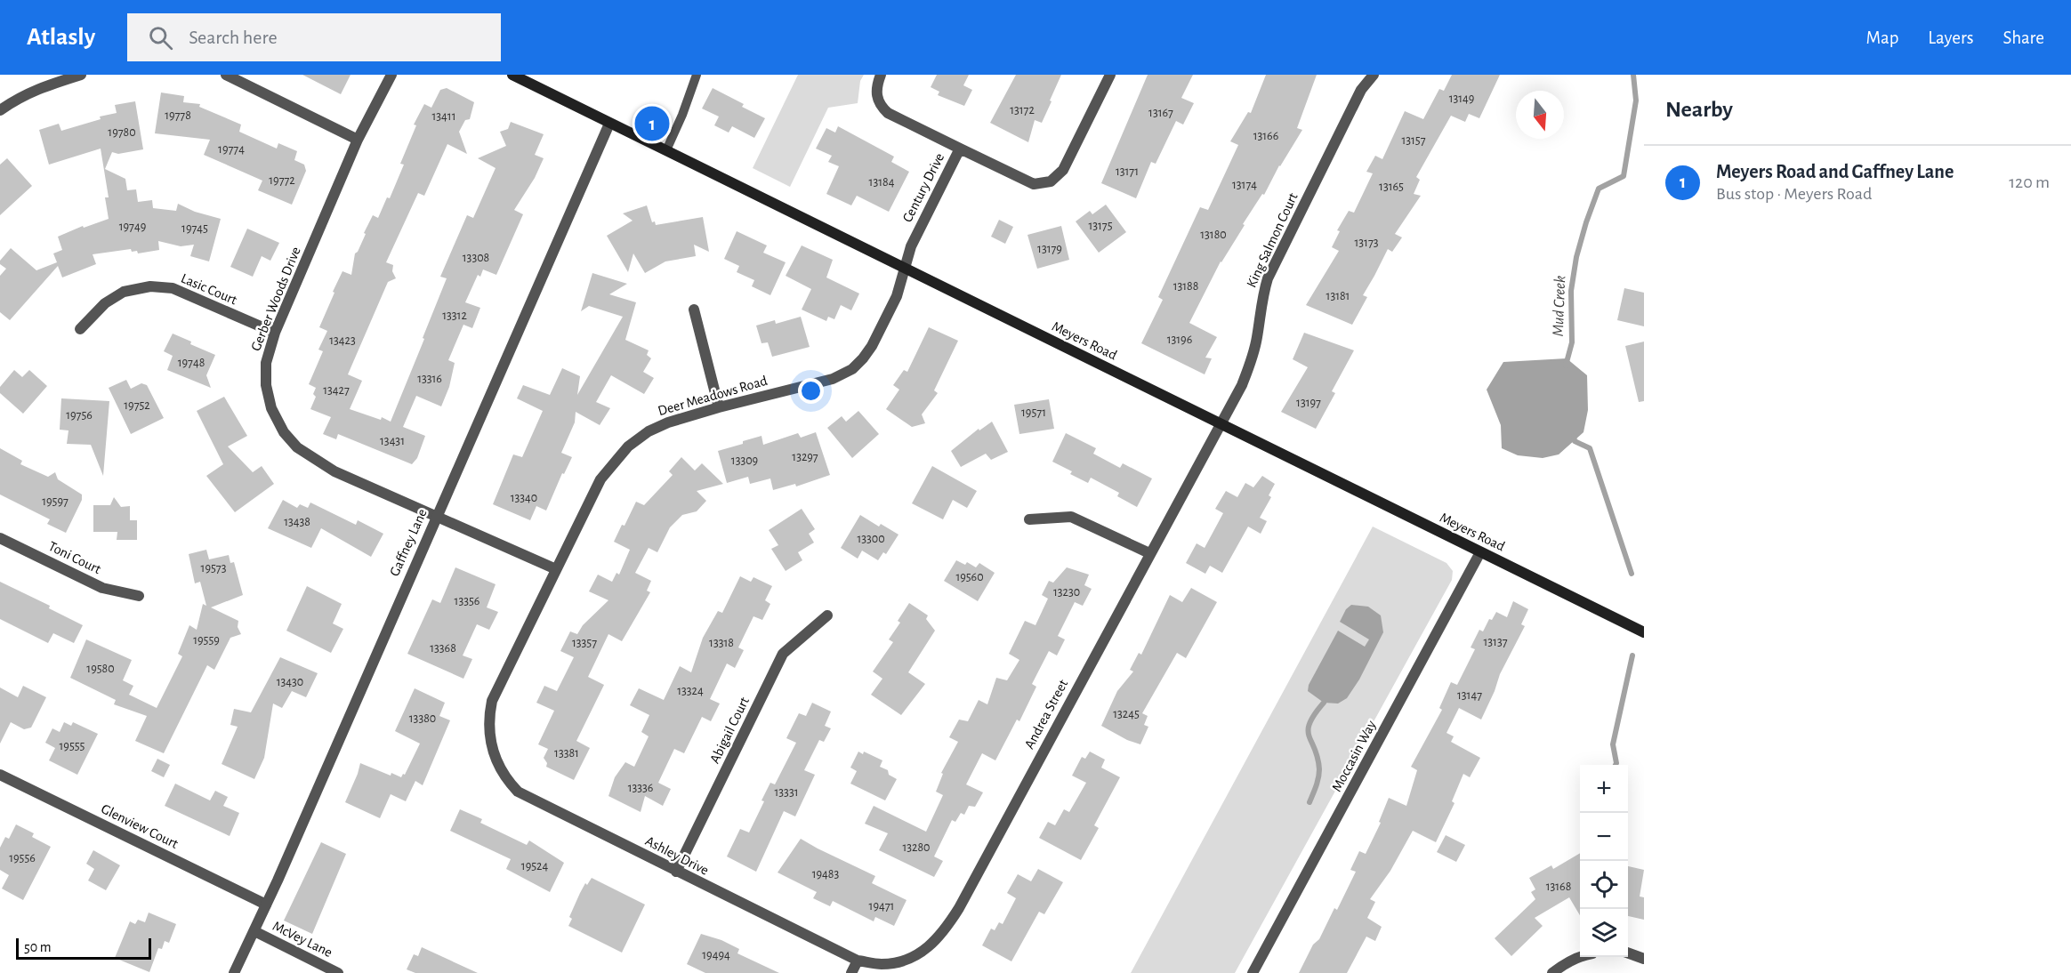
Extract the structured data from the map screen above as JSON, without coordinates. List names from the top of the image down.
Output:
{
  "streets": {
    "main road": ["Meyers Road"],
    "street": [
      "Century Drive",
      "King Salmon Court",
      "Lasic Court",
      "Gerber Woods Drive",
      "Deer Meadows Road",
      "Gaffney Lane",
      "Toni Court",
      "Andrea Street",
      "Abigail Court",
      "Moccasin Way",
      "Glenview Court",
      "Ashley Drive",
      "McVey Lane"
    ]
  },
  "crossings": [
    ["Century Drive", "Meyers Road"],
    ["Century Drive", "Deer Meadows Road"],
    ["King Salmon Court", "Meyers Road"],
    ["King Salmon Court", "Andrea Street"],
    ["Lasic Court", "Gerber Woods Drive"],
    ["Gerber Woods Drive", "Deer Meadows Road"],
    ["Gerber Woods Drive", "Gaffney Lane"],
    ["Meyers Road", "Deer Meadows Road"],
    ["Meyers Road", "Gaffney Lane"],
    ["Meyers Road", "Andrea Street"],
    ["Meyers Road", "Moccasin Way"],
    ["Deer Meadows Road", "Ashley Drive"],
    ["Gaffney Lane", "Glenview Court"],
    ["Gaffney Lane", "McVey Lane"],
    ["Andrea Street", "Ashley Drive"],
    ["Abigail Court", "Ashley Drive"]
  ],
  "water": ["Mud Creek"],
  "house_numbers": [
    "13149",
    "13172",
    "13167",
    "19778",
    "13411",
    "19780",
    "13166",
    "13157",
    "19774",
    "13171",
    "19772",
    "13184",
    "13174",
    "13165",
    "13175",
    "19749",
    "19745",
    "13180",
    "13173",
    "13179",
    "13308",
    "13188",
    "13181",
    "13312",
    "13196",
    "13423",
    "19748",
    "13316",
    "13427",
    "13197",
    "19752",
    "19571",
    "19756",
    "13431",
    "13297",
    "13309",
    "13340",
    "19597",
    "13438",
    "13300",
    "19573",
    "19560",
    "13230",
    "13356",
    "19559",
    "13137",
    "13357",
    "13318",
    "13368",
    "19580",
    "13430",
    "13324",
    "13147",
    "13245",
    "13380",
    "19555",
    "13381",
    "13336",
    "13331",
    "13280",
    "19556",
    "19524",
    "19483",
    "13168",
    "19471",
    "19494"
  ],
  "scale_bar": "50 m",
  "north": "bottom",
  "page": {
    "header": "Atlasly",
    "search": "Search here",
    "nav": ["Map", "Layers", "Share"],
    "heading": "Nearby",
    "pins": "1",
    "list": [
      {
        "mark": "1",
        "name": "Meyers Road and Gaffney Lane",
        "note": "Bus stop · Meyers Road",
        "value": "120 m"
      }
    ],
    "map_buttons": ["+", "−"],
    "scale": "50 m"
  }
}
